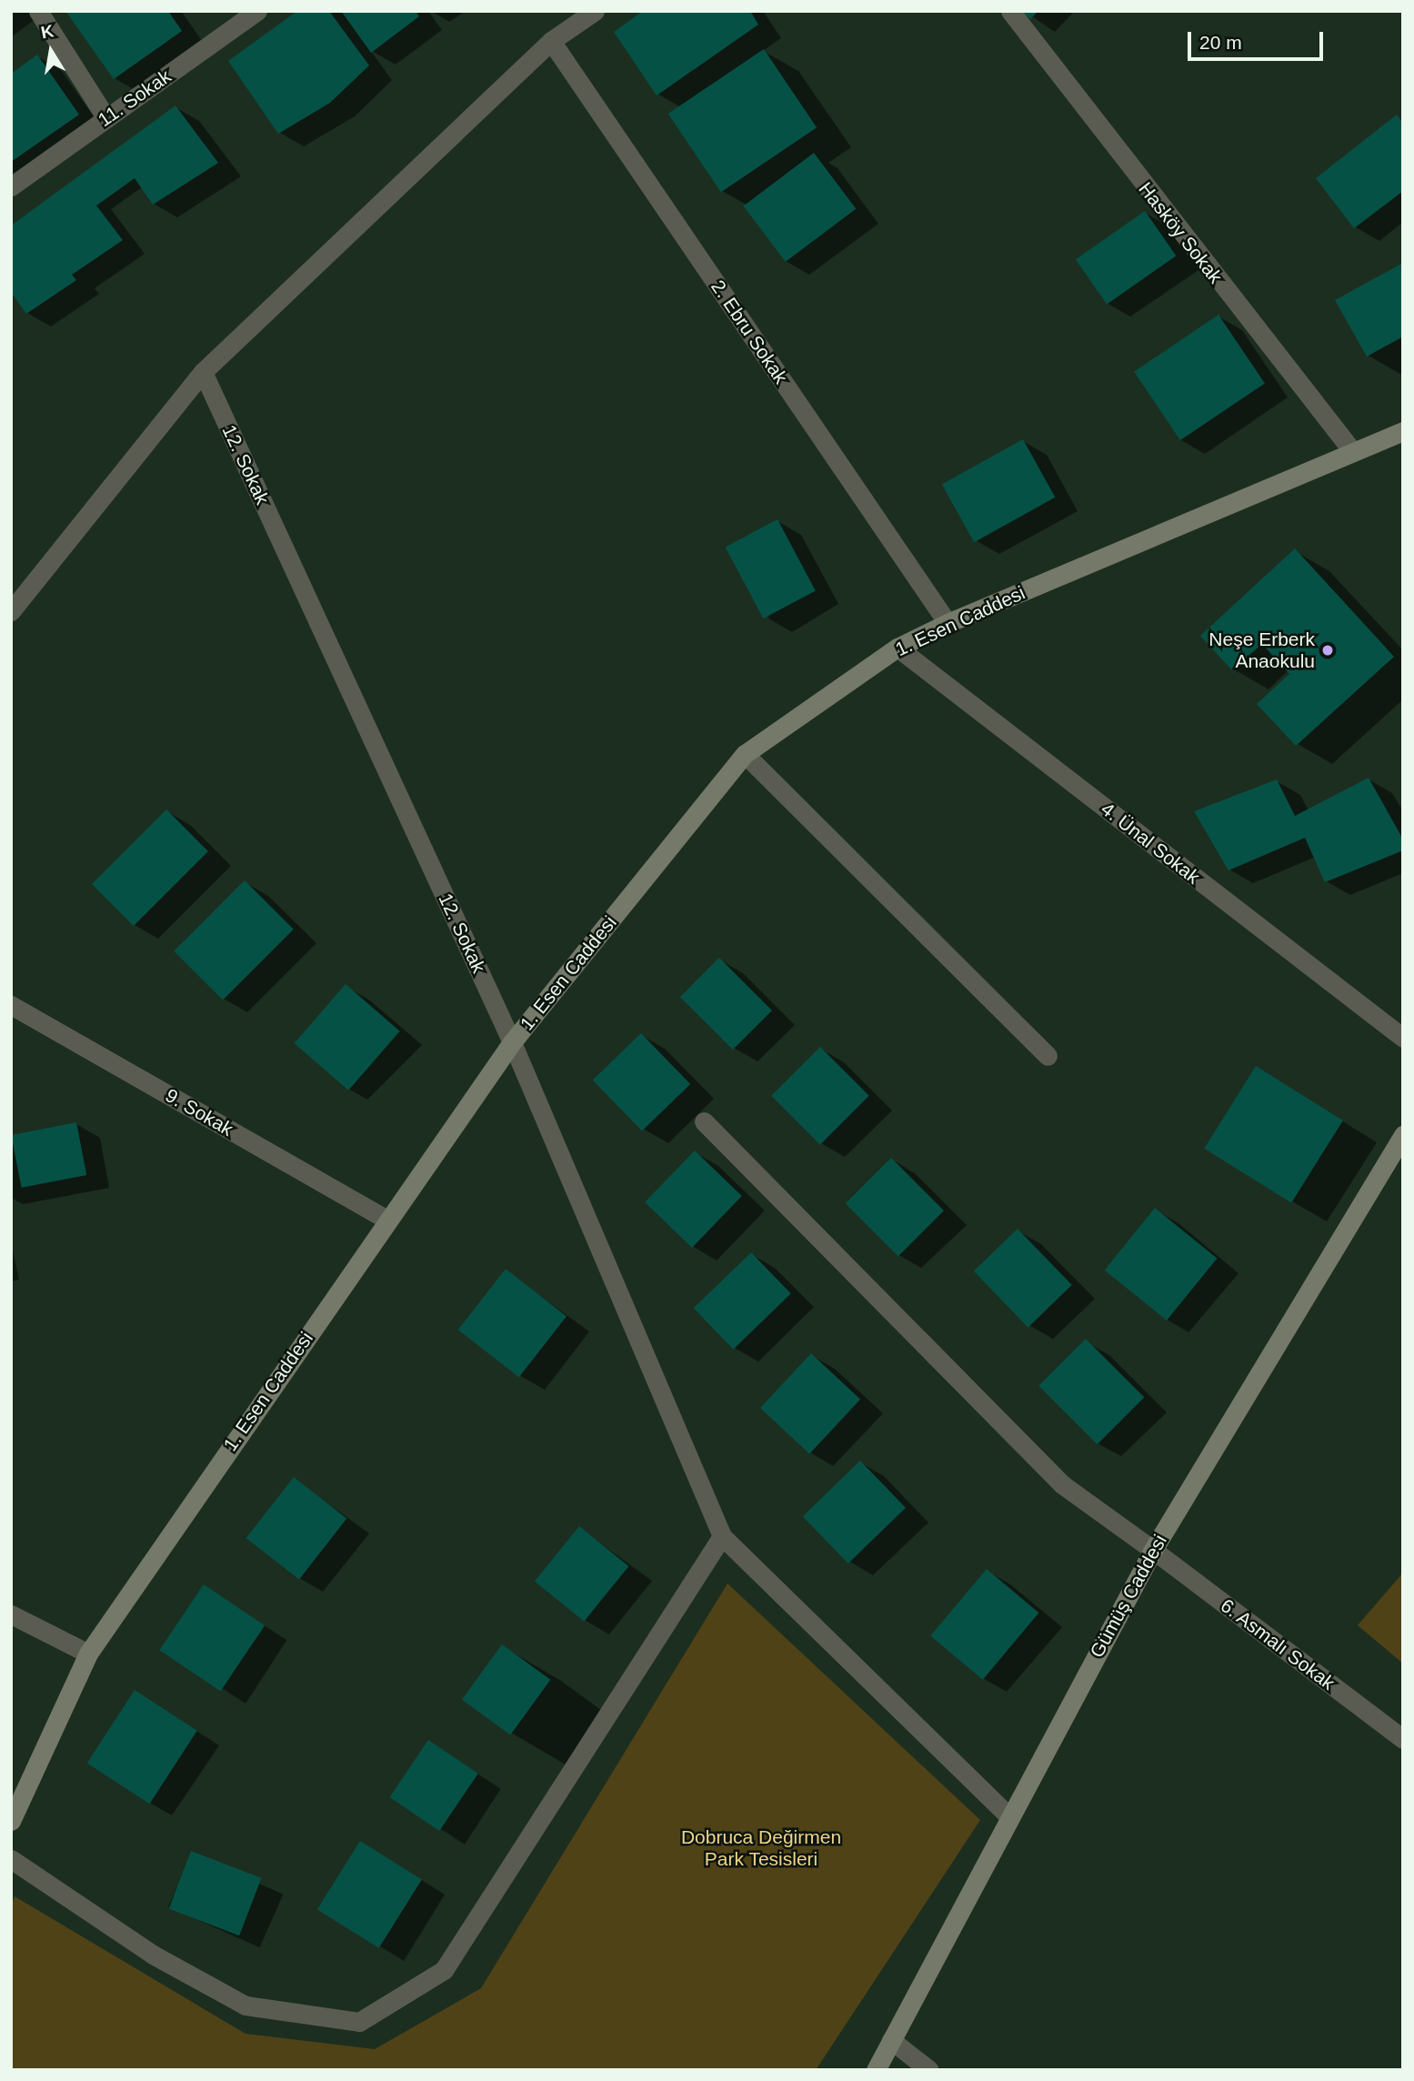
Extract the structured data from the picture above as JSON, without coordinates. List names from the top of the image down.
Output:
{
  "streets": {
    "street": [
      "11. Sokak",
      "Hasköy Sokak",
      "2. Ebru Sokak",
      "12. Sokak",
      "1. Esen Caddesi",
      "4. Ünal Sokak",
      "9. Sokak",
      "Gümüş Caddesi",
      "6. Asmalı Sokak"
    ]
  },
  "crossings": [
    ["Hasköy Sokak", "1. Esen Caddesi"],
    ["2. Ebru Sokak", "1. Esen Caddesi"],
    ["12. Sokak", "1. Esen Caddesi"],
    ["1. Esen Caddesi", "4. Ünal Sokak"],
    ["1. Esen Caddesi", "9. Sokak"],
    ["Gümüş Caddesi", "6. Asmalı Sokak"]
  ],
  "parks": ["Dobruca Değirmen Park Tesisleri"],
  "places": ["Neşe Erberk Anaokulu"],
  "scale_bar": "20 m",
  "north": "top"
}
